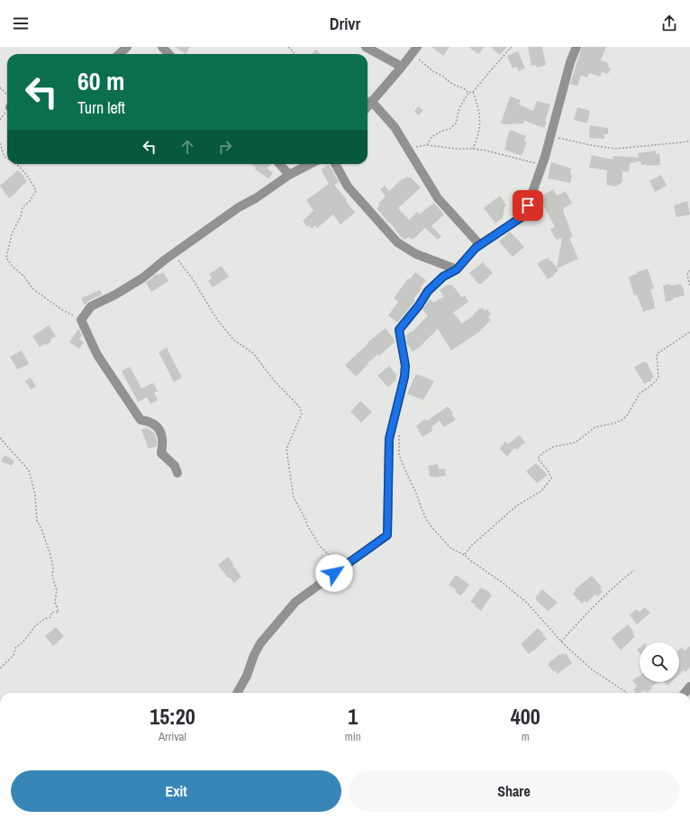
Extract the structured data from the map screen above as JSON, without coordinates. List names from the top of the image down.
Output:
{
  "page": {
    "header": "Drivr",
    "turn": ["60 m", "Turn left"],
    "eta": [
      "15:20",
      "Arrival",
      "1",
      "min",
      "400",
      "m"
    ],
    "buttons": ["Exit", "Share"]
  }
}
